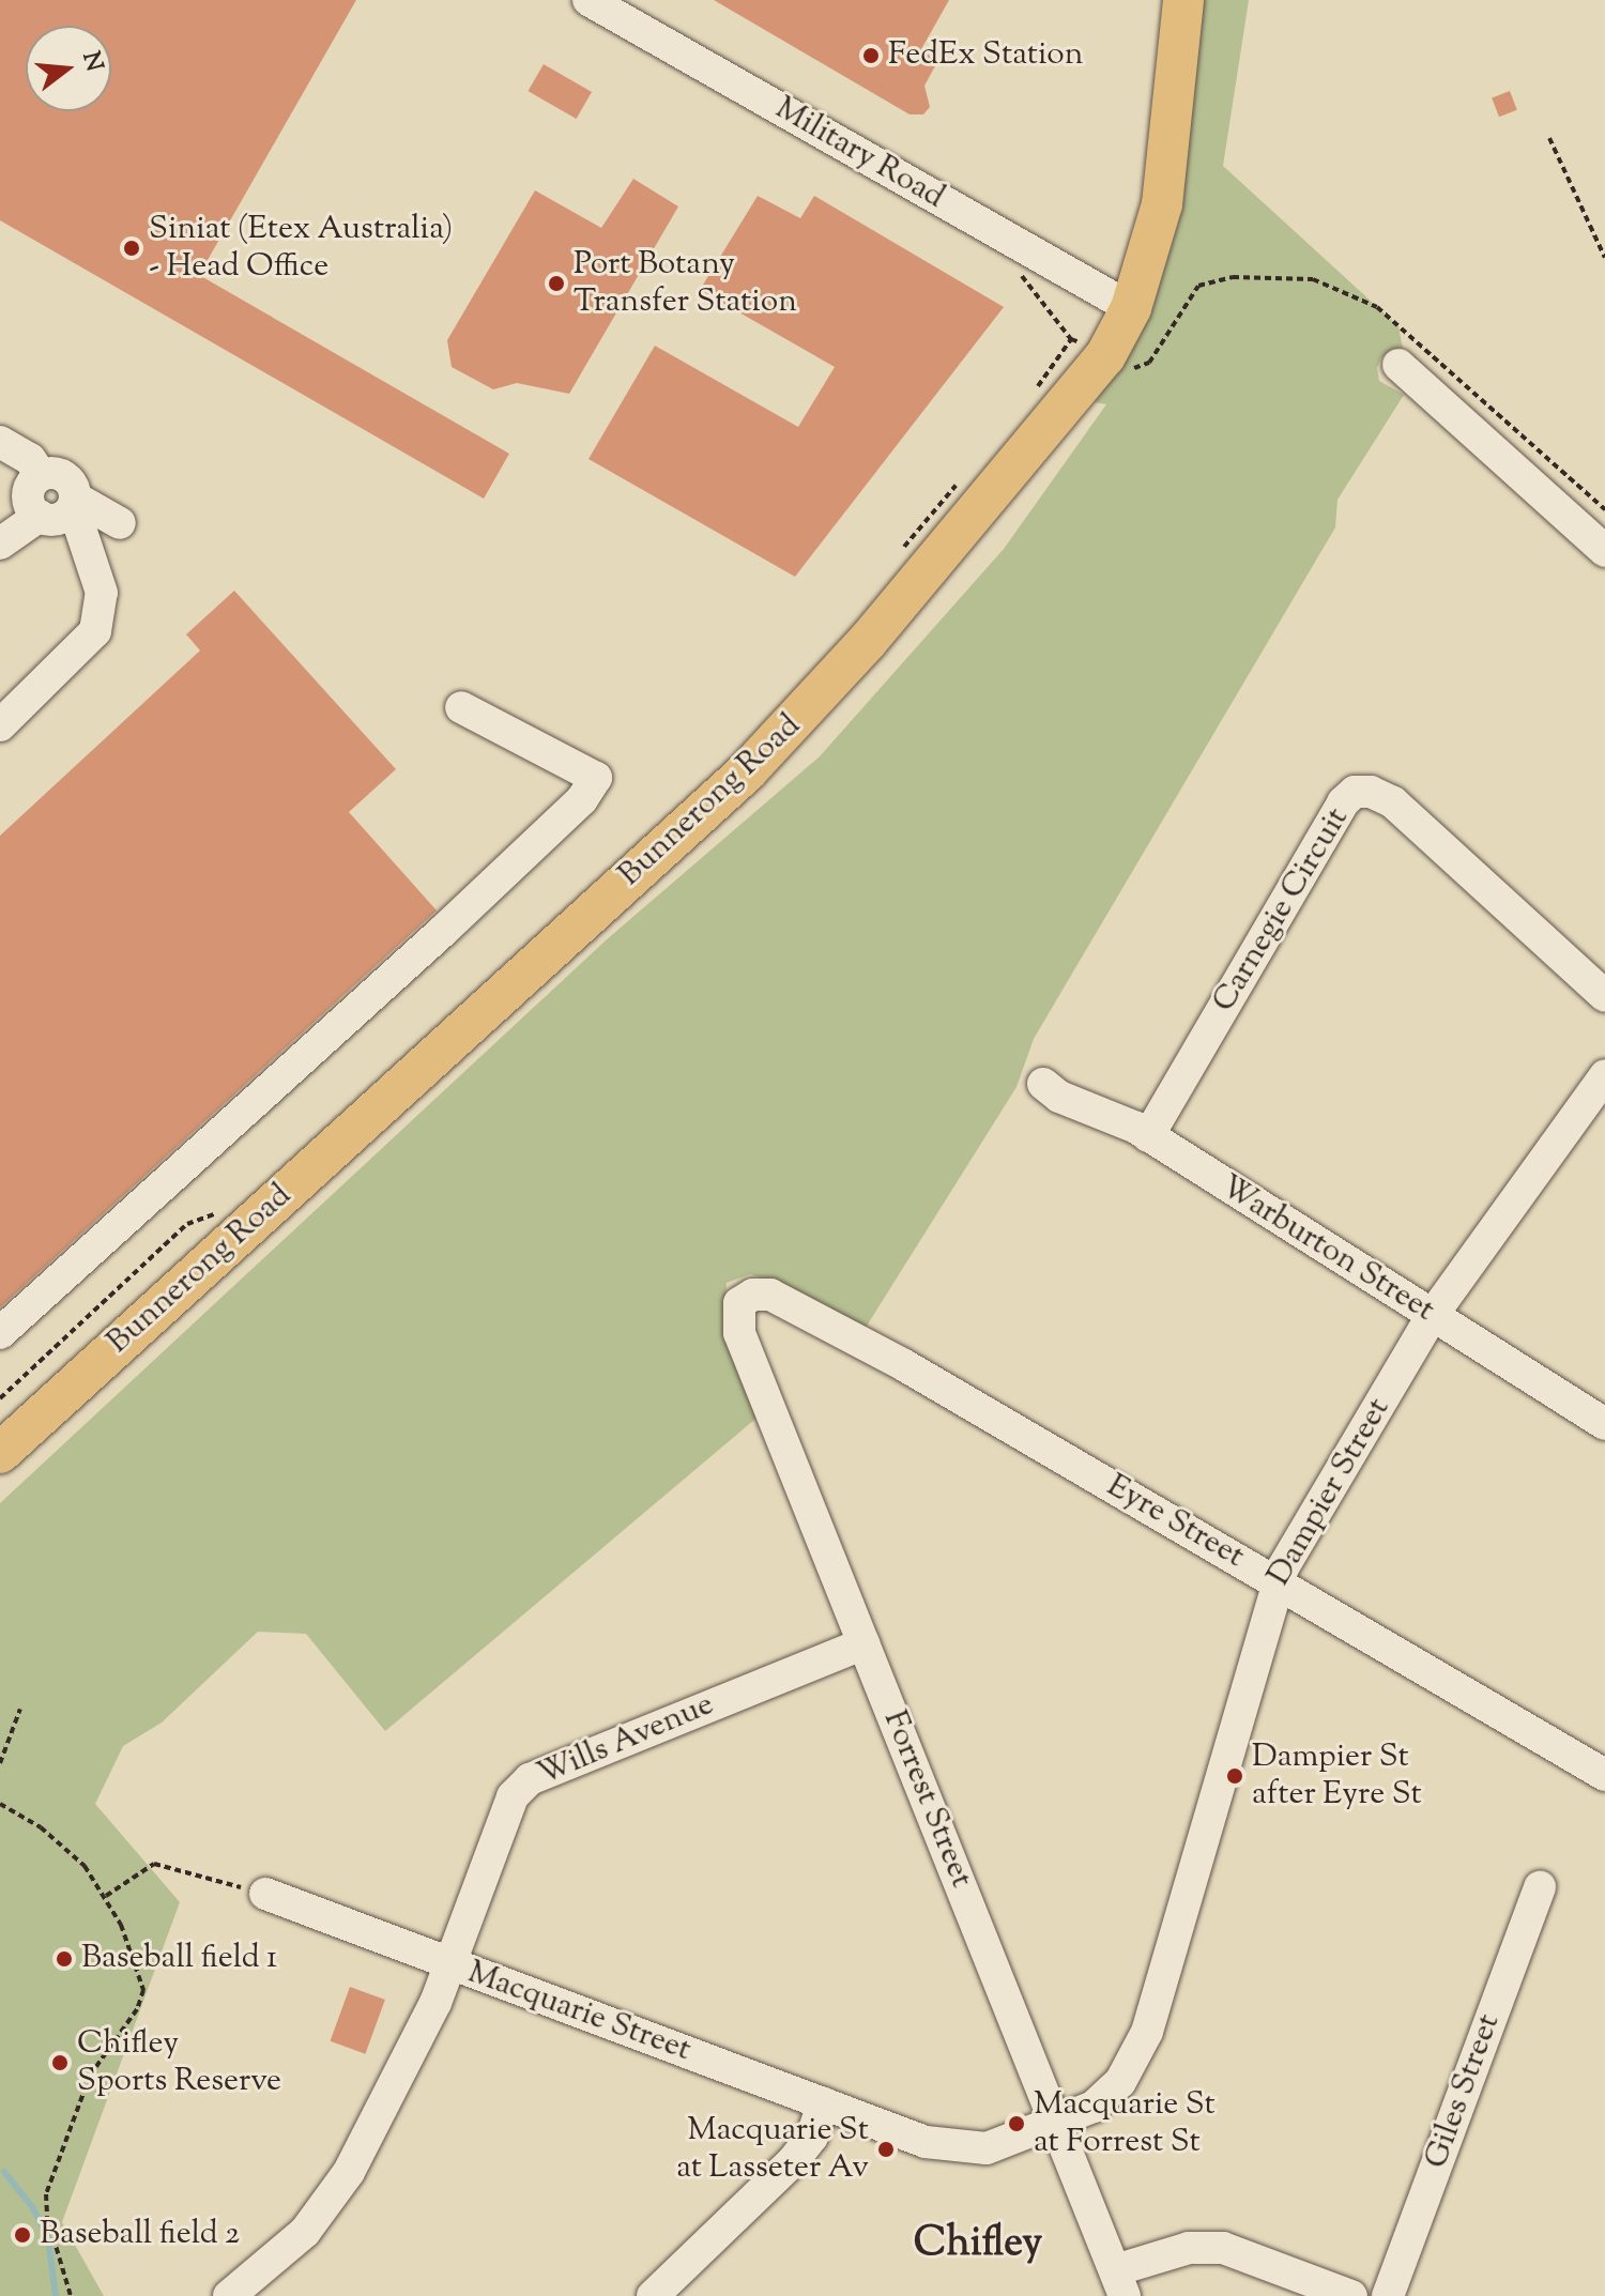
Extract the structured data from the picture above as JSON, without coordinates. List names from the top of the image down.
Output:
{
  "streets": {
    "main road": ["Bunnerong Road"],
    "street": [
      "Military Road",
      "Carnegie Circuit",
      "Warburton Street",
      "Dampier Street",
      "Eyre Street",
      "Wills Avenue",
      "Forrest Street",
      "Macquarie Street",
      "Giles Street"
    ]
  },
  "crossings": [
    ["Military Road", "Bunnerong Road"],
    ["Carnegie Circuit", "Warburton Street"],
    ["Warburton Street", "Dampier Street"],
    ["Dampier Street", "Eyre Street"],
    ["Dampier Street", "Forrest Street"],
    ["Dampier Street", "Macquarie Street"],
    ["Eyre Street", "Forrest Street"],
    ["Wills Avenue", "Forrest Street"],
    ["Wills Avenue", "Macquarie Street"],
    ["Forrest Street", "Macquarie Street"]
  ],
  "districts": ["Chifley"],
  "places": [
    "FedEx Station",
    "Siniat (Etex Australia) - Head Office",
    "Port Botany Transfer Station",
    "Dampier St after Eyre St",
    "Baseball field 1",
    "Chifley Sports Reserve",
    "Macquarie St at Forrest St",
    "Macquarie St at Lasseter Av",
    "Baseball field 2"
  ],
  "north": "right"
}
